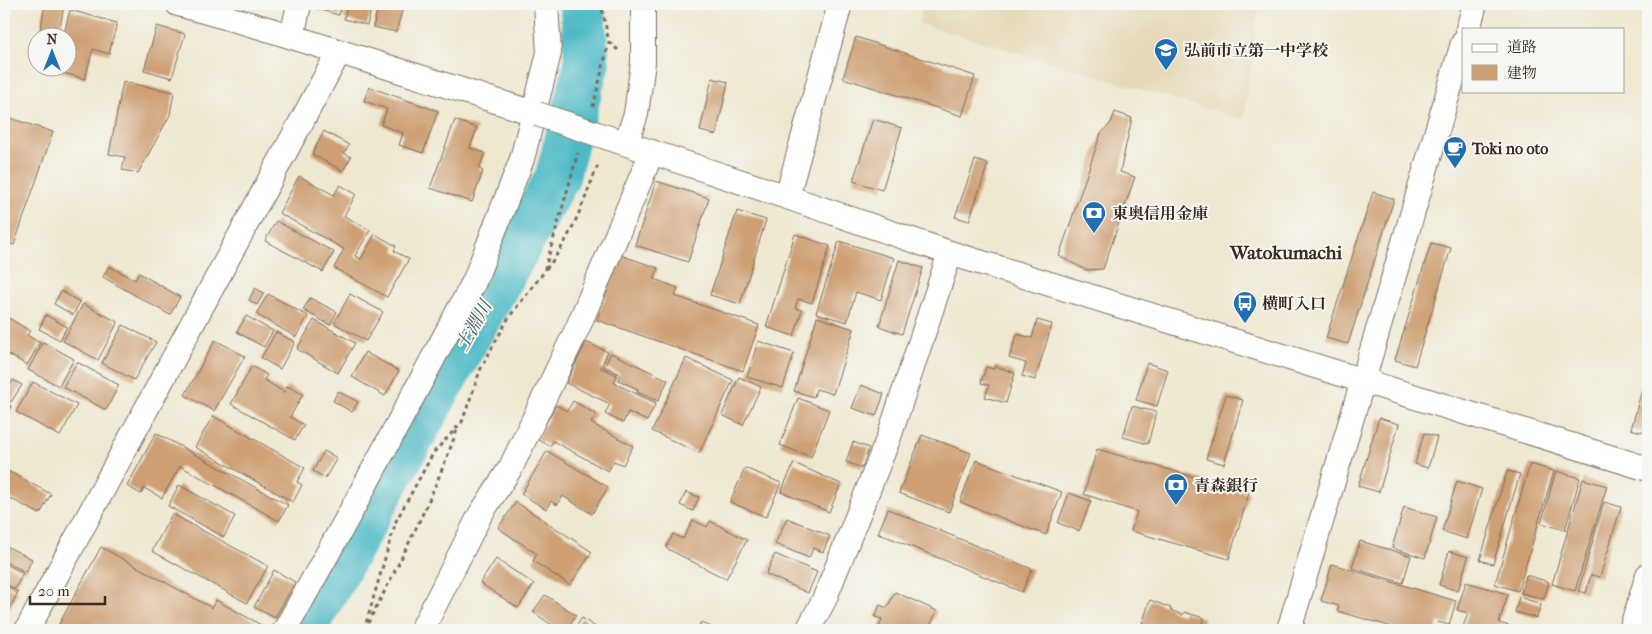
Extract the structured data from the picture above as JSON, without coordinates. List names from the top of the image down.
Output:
{
  "districts": ["Watokumachi"],
  "water": ["土淵川"],
  "places": {
    "school or university": ["弘前市立第一中学校"],
    "cafe": ["Toki no oto"],
    "bank": ["東奥信用金庫", "青森銀行"],
    "bus stop": ["横町入口"]
  },
  "legend": ["道路", "建物"],
  "scale_bar": "20 m",
  "north": "top"
}
